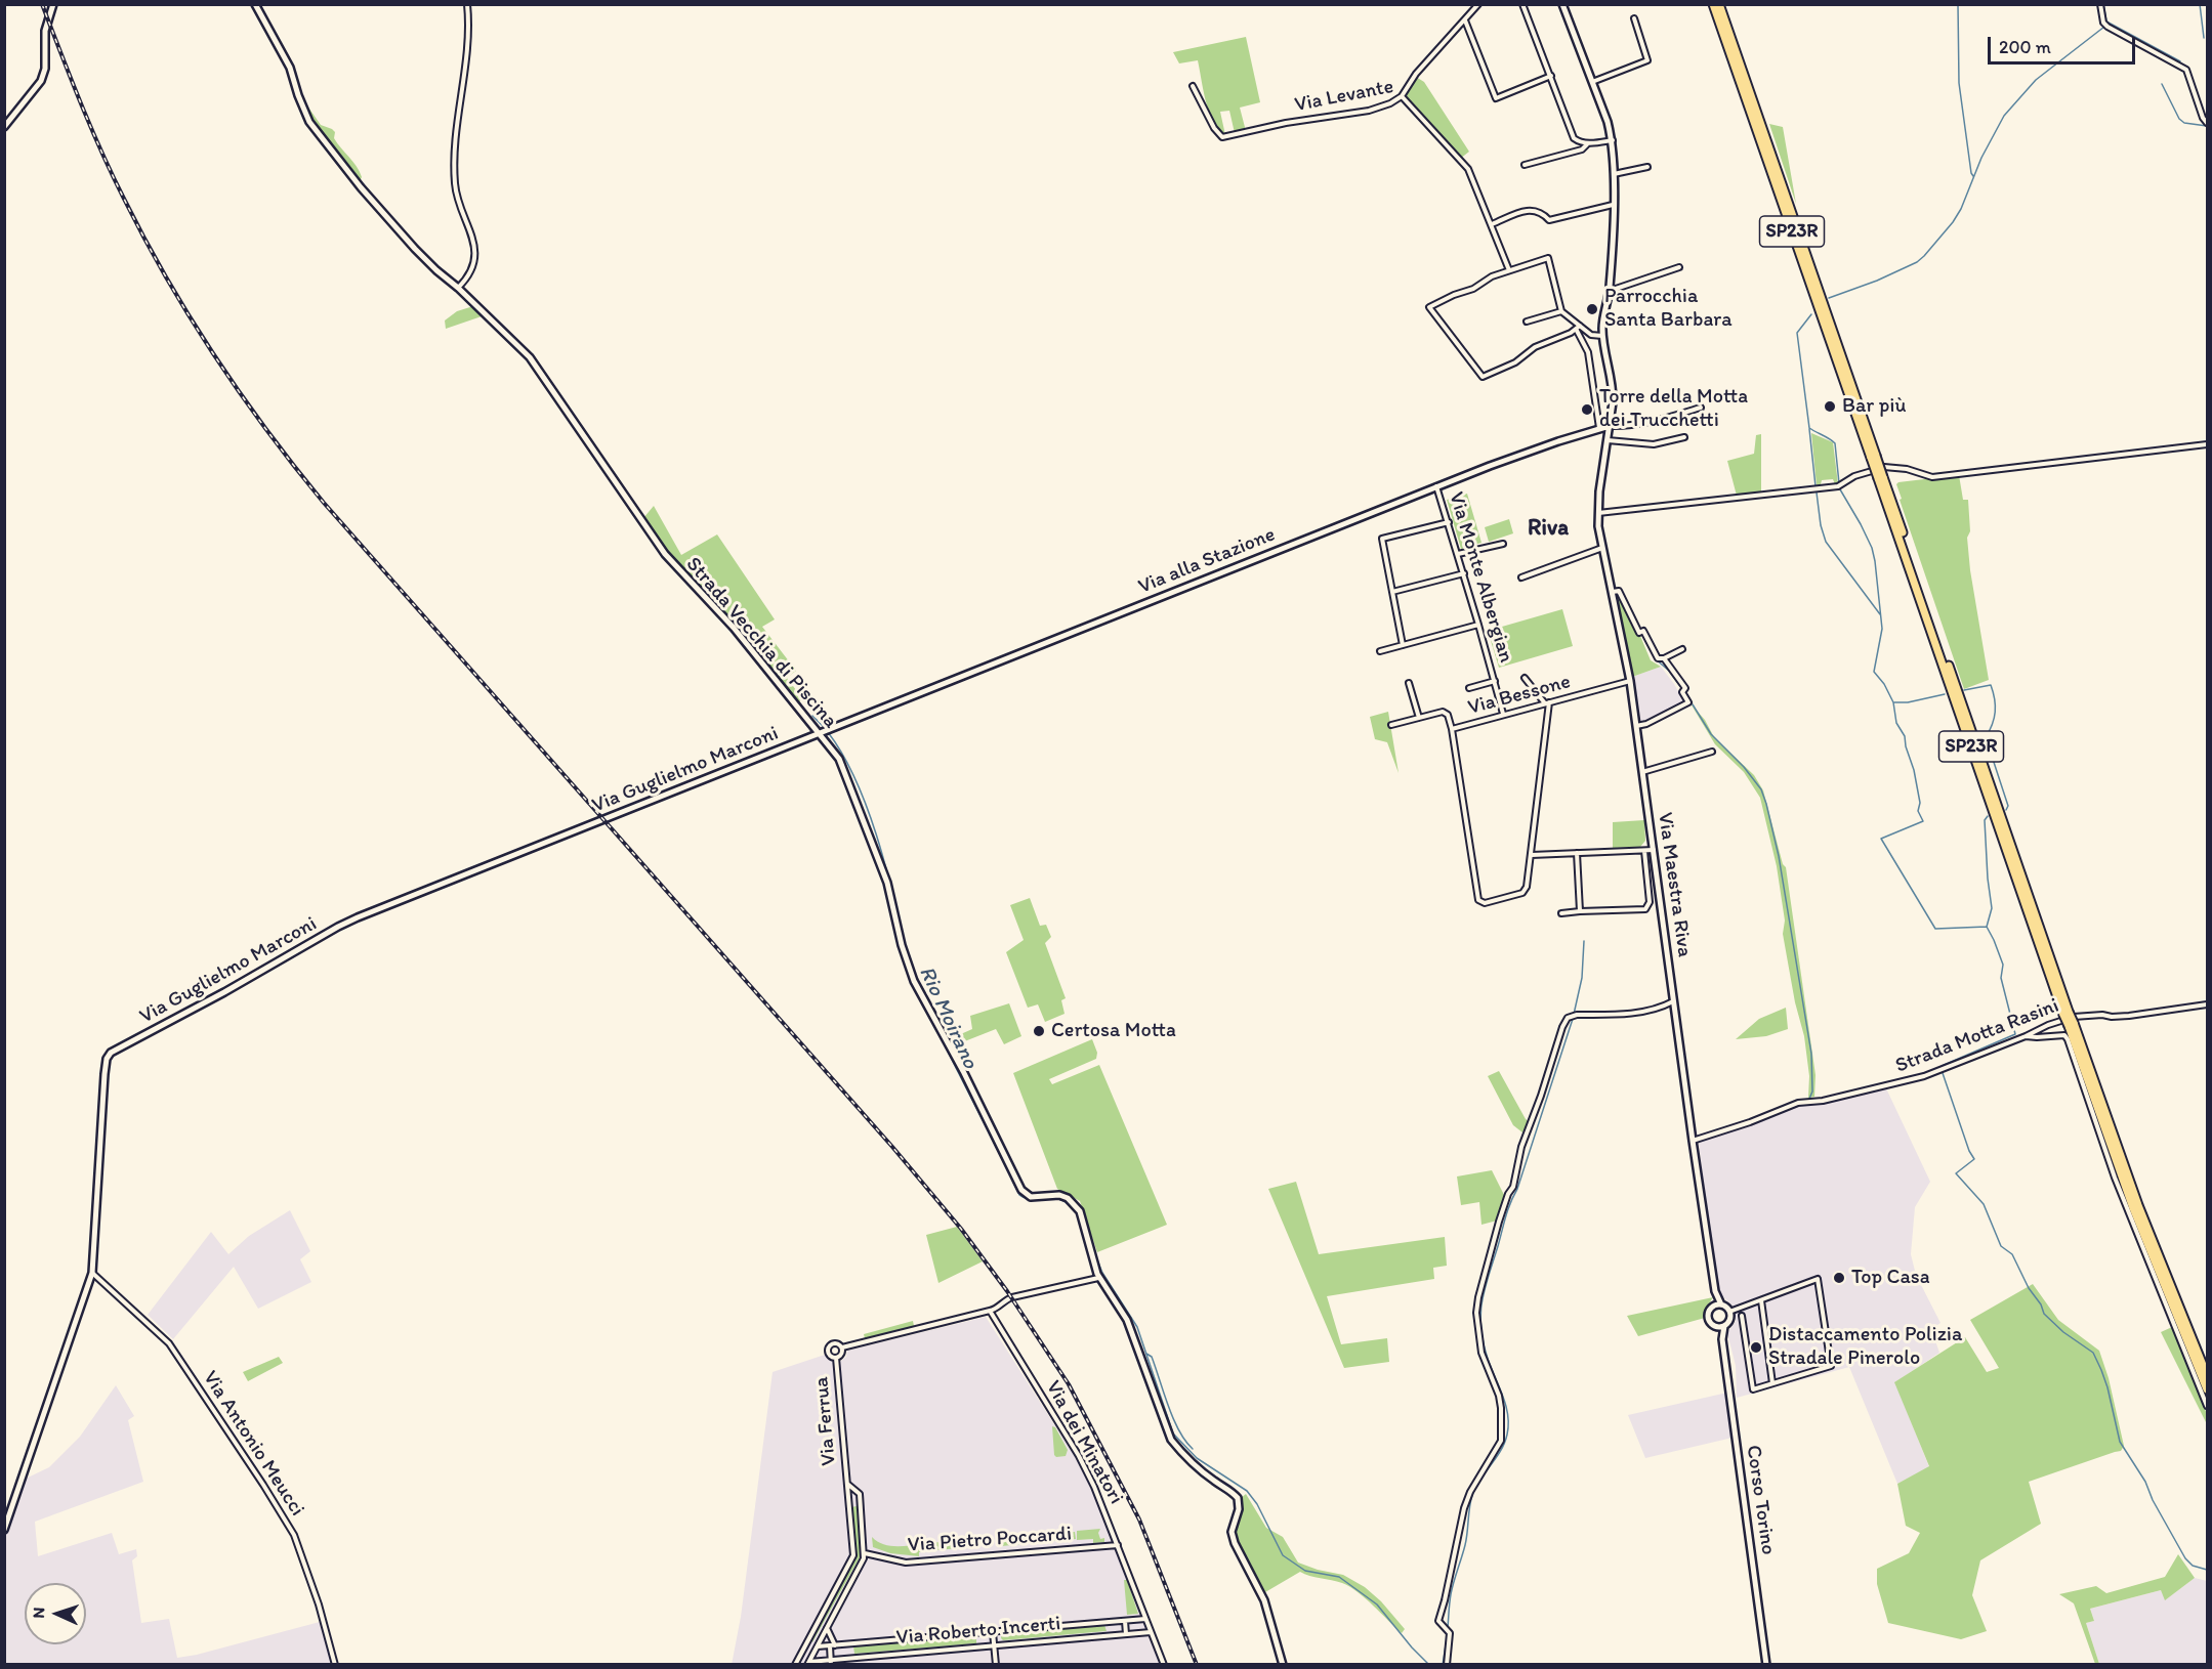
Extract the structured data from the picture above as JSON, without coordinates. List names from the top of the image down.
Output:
{
  "streets": {
    "highway": ["SP23R"],
    "street": [
      "Via Levante",
      "Via alla Stazione",
      "Via Monte Albergian",
      "Strada Vecchia di Piscina",
      "Via Bessone",
      "Via Guglielmo Marconi",
      "Via Maestra Riva",
      "Strada Motta Rasini",
      "Via Ferrua",
      "Via dei Minatori",
      "Via Antonio Meucci",
      "Corso Torino",
      "Via Pietro Poccardi",
      "Via Roberto Incerti"
    ]
  },
  "crossings": [
    ["Via alla Stazione", "Via Monte Albergian"],
    ["Via alla Stazione", "Strada Vecchia di Piscina"],
    ["Via alla Stazione", "Via Guglielmo Marconi"],
    ["Via alla Stazione", "Via Maestra Riva"],
    ["Via Monte Albergian", "Via Bessone"],
    ["Strada Vecchia di Piscina", "Via Guglielmo Marconi"],
    ["Via Bessone", "Via Maestra Riva"],
    ["Via Guglielmo Marconi", "Via Antonio Meucci"],
    ["Via Maestra Riva", "Strada Motta Rasini"],
    ["Via dei Minatori", "Via Pietro Poccardi"],
    ["Via dei Minatori", "Via Roberto Incerti"]
  ],
  "districts": ["Riva"],
  "water": ["Rio Moirano"],
  "places": [
    "Parrocchia Santa Barbara",
    "Bar più",
    "Torre della Motta dei Trucchetti",
    "Certosa Motta",
    "Top Casa",
    "Distaccamento Polizia Stradale Pinerolo"
  ],
  "scale_bar": "200 m",
  "north": "left"
}
